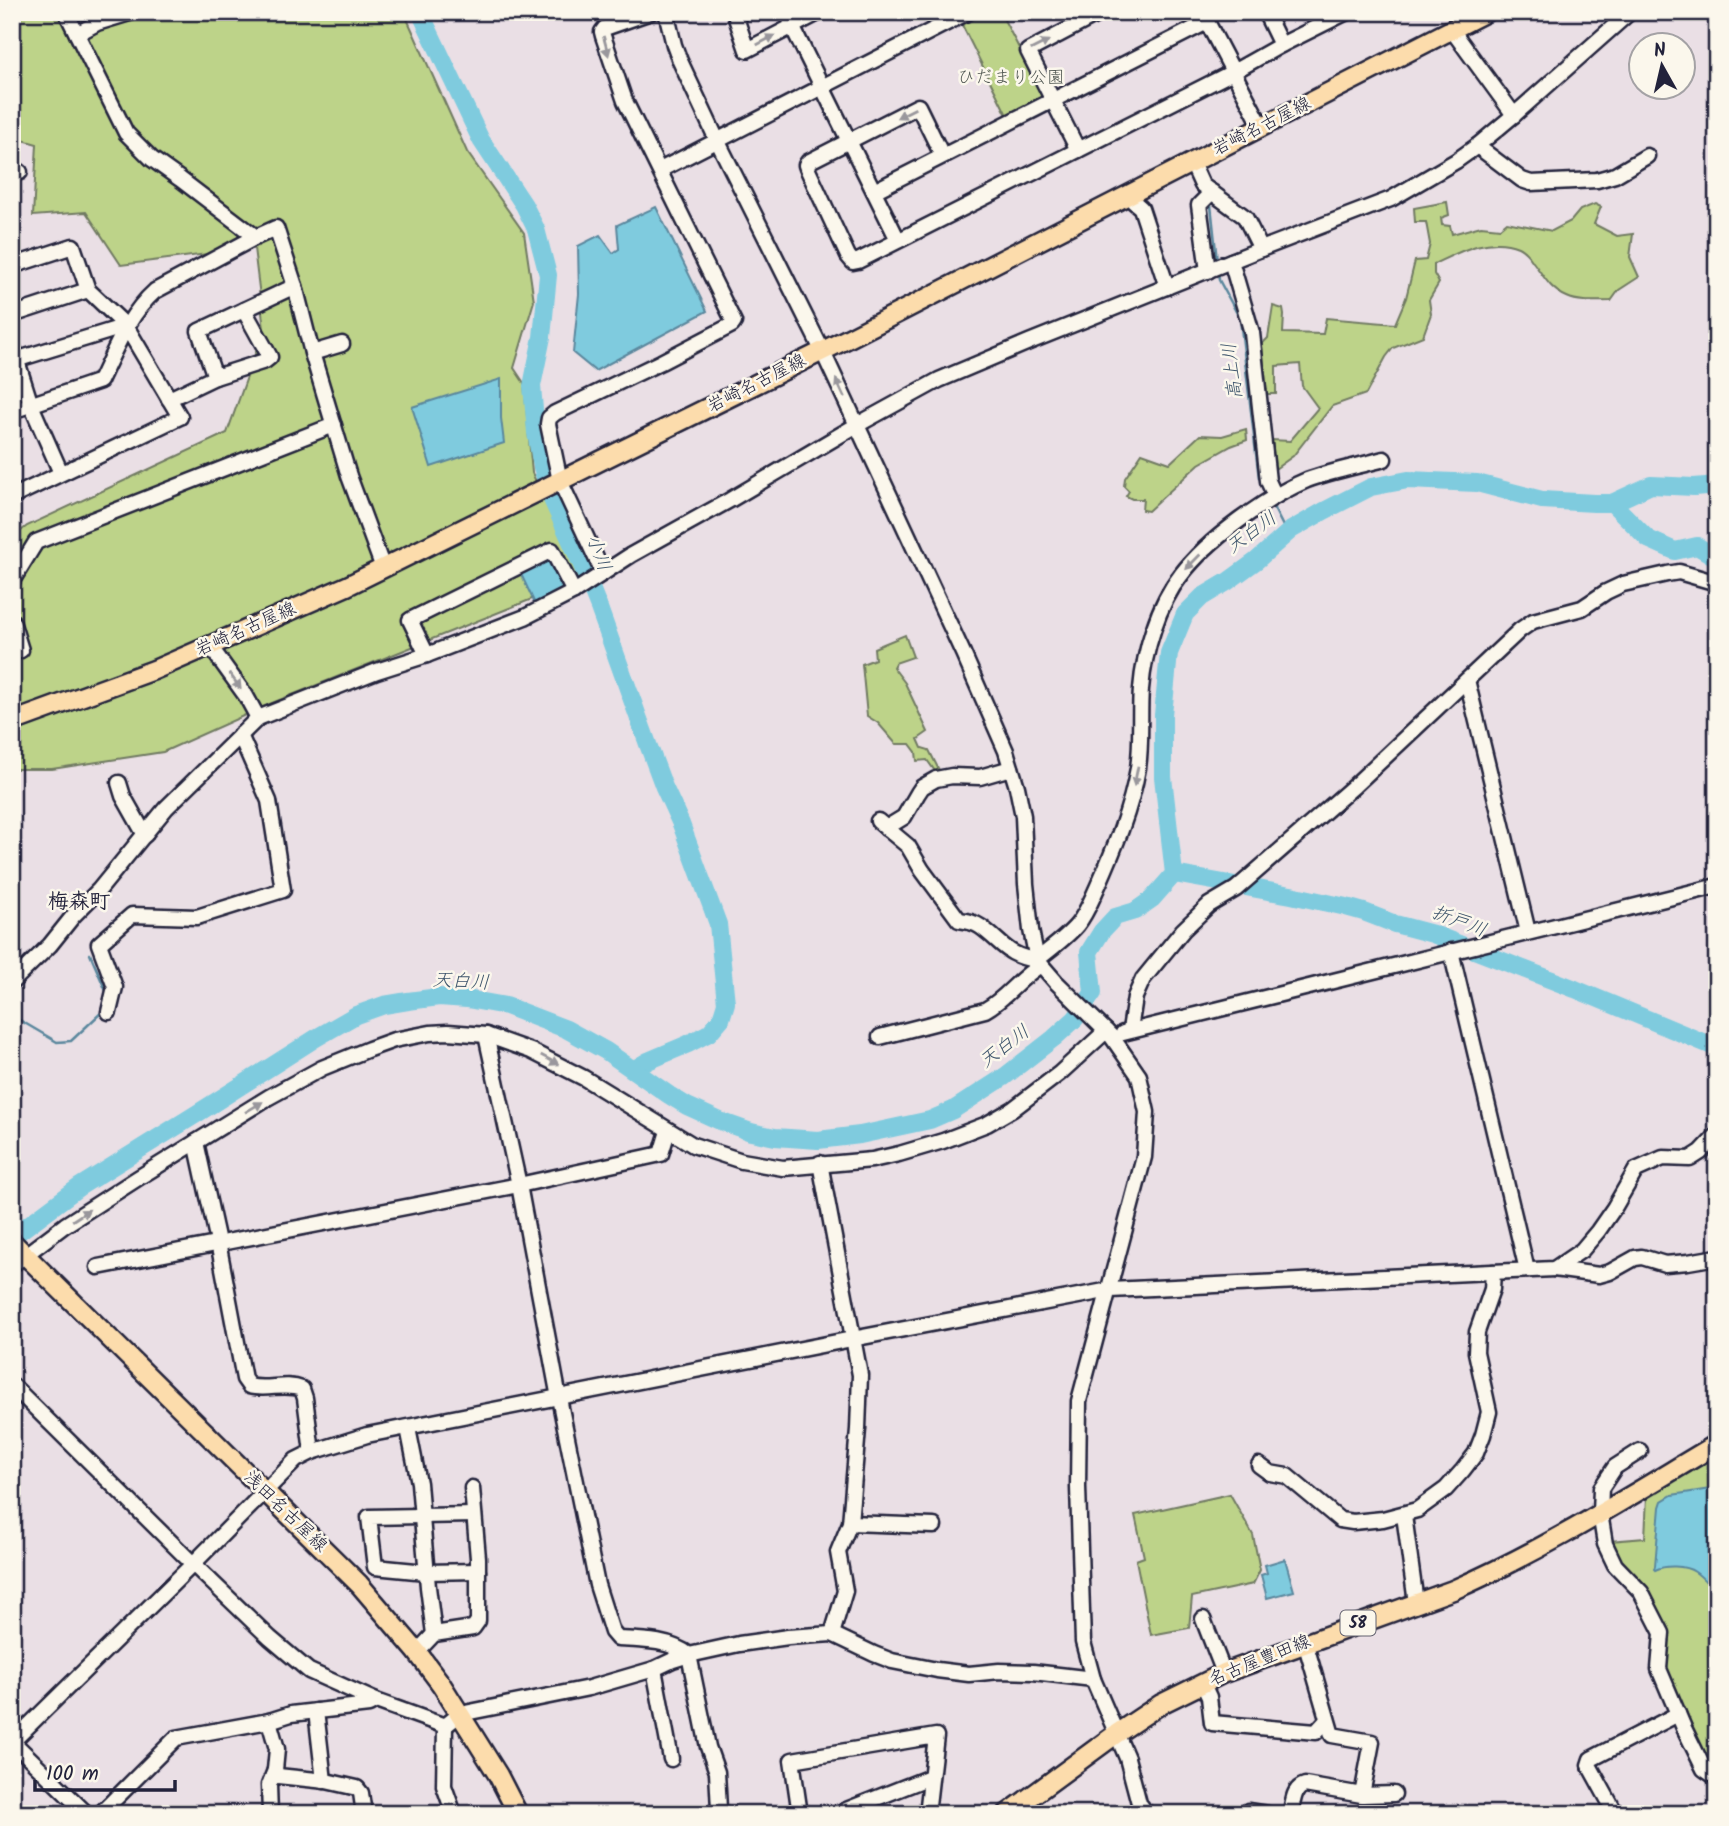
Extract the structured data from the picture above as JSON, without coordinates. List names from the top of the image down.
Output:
{
  "streets": {
    "main road": [
      "岩崎名古屋線",
      "浅田名古屋線",
      "58",
      "名古屋豊田線"
    ]
  },
  "districts": ["梅森町"],
  "water": [
    "高上川",
    "天白川",
    "小川",
    "折戸川"
  ],
  "parks": ["ひだまり公園"],
  "scale_bar": "100 m",
  "north": "top"
}
